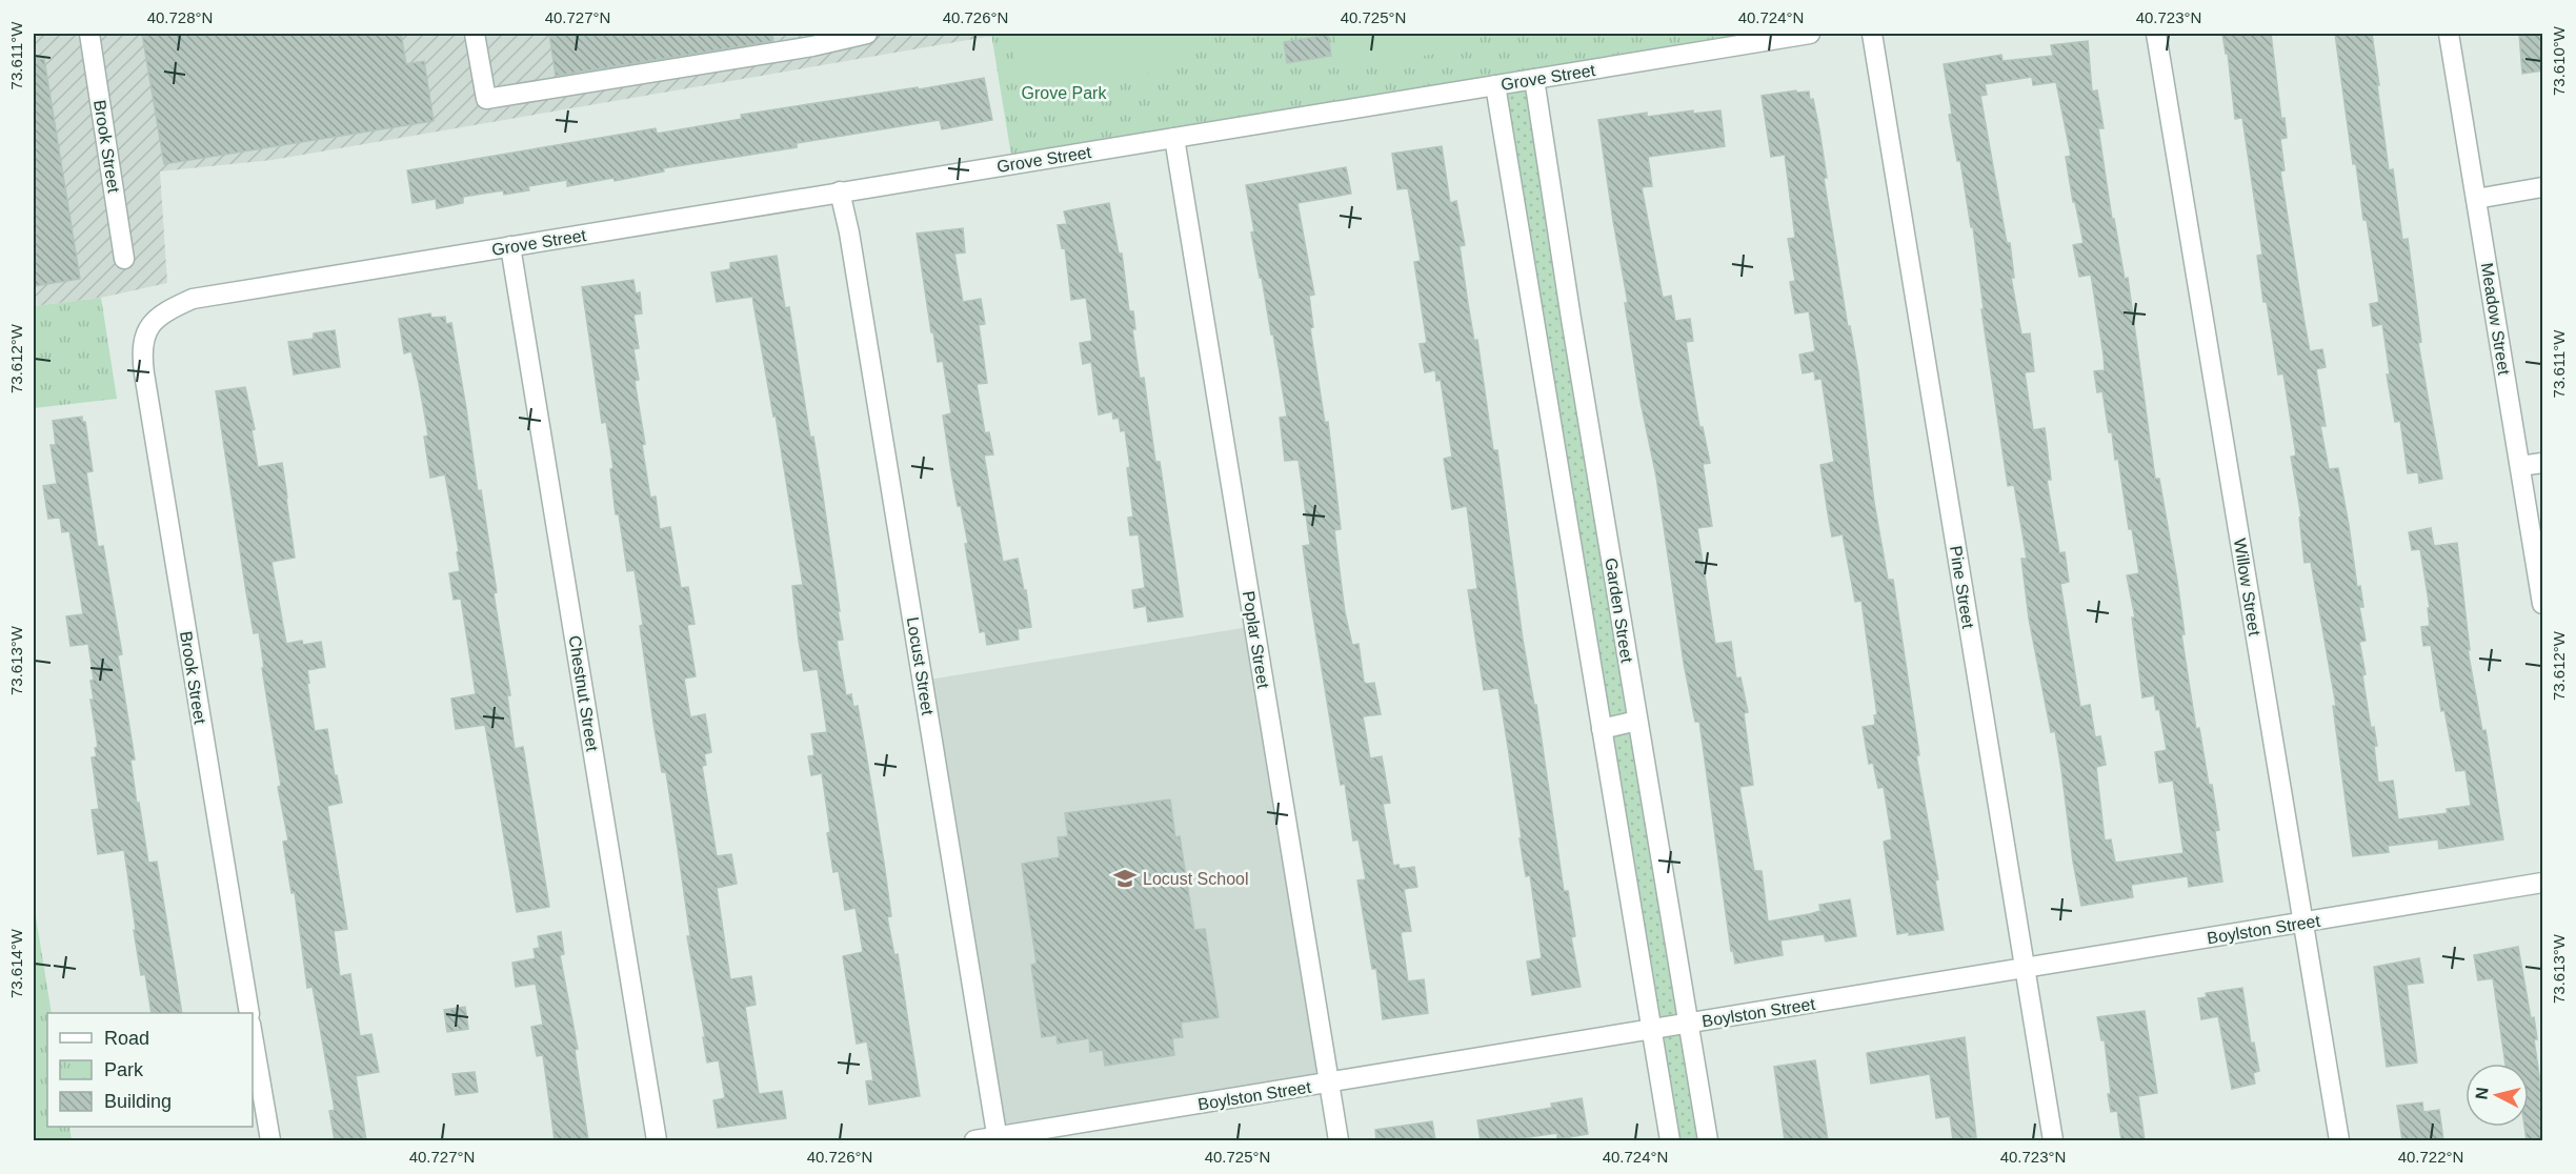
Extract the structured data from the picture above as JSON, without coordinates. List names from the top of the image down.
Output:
{
  "streets": {
    "street": [
      "Grove Street",
      "Brook Street",
      "Meadow Street",
      "Pine Street",
      "Willow Street",
      "Garden Street",
      "Poplar Street",
      "Locust Street",
      "Chestnut Street",
      "Boylston Street"
    ]
  },
  "crossings": [
    ["Grove Street", "Brook Street"],
    ["Grove Street", "Garden Street"],
    ["Grove Street", "Poplar Street"],
    ["Grove Street", "Locust Street"],
    ["Grove Street", "Chestnut Street"],
    ["Pine Street", "Boylston Street"],
    ["Willow Street", "Boylston Street"],
    ["Garden Street", "Boylston Street"],
    ["Poplar Street", "Boylston Street"],
    ["Locust Street", "Boylston Street"]
  ],
  "parks": ["Grove Park"],
  "places": {
    "school or university": ["Locust School"]
  },
  "legend": ["Road", "Park", "Building"],
  "north": "left",
  "coordinates": [
    "40.728°N",
    "40.727°N",
    "40.726°N",
    "40.725°N",
    "40.724°N",
    "40.723°N",
    "73.611°W",
    "73.610°W",
    "73.612°W",
    "73.613°W",
    "73.614°W",
    "40.722°N"
  ]
}
